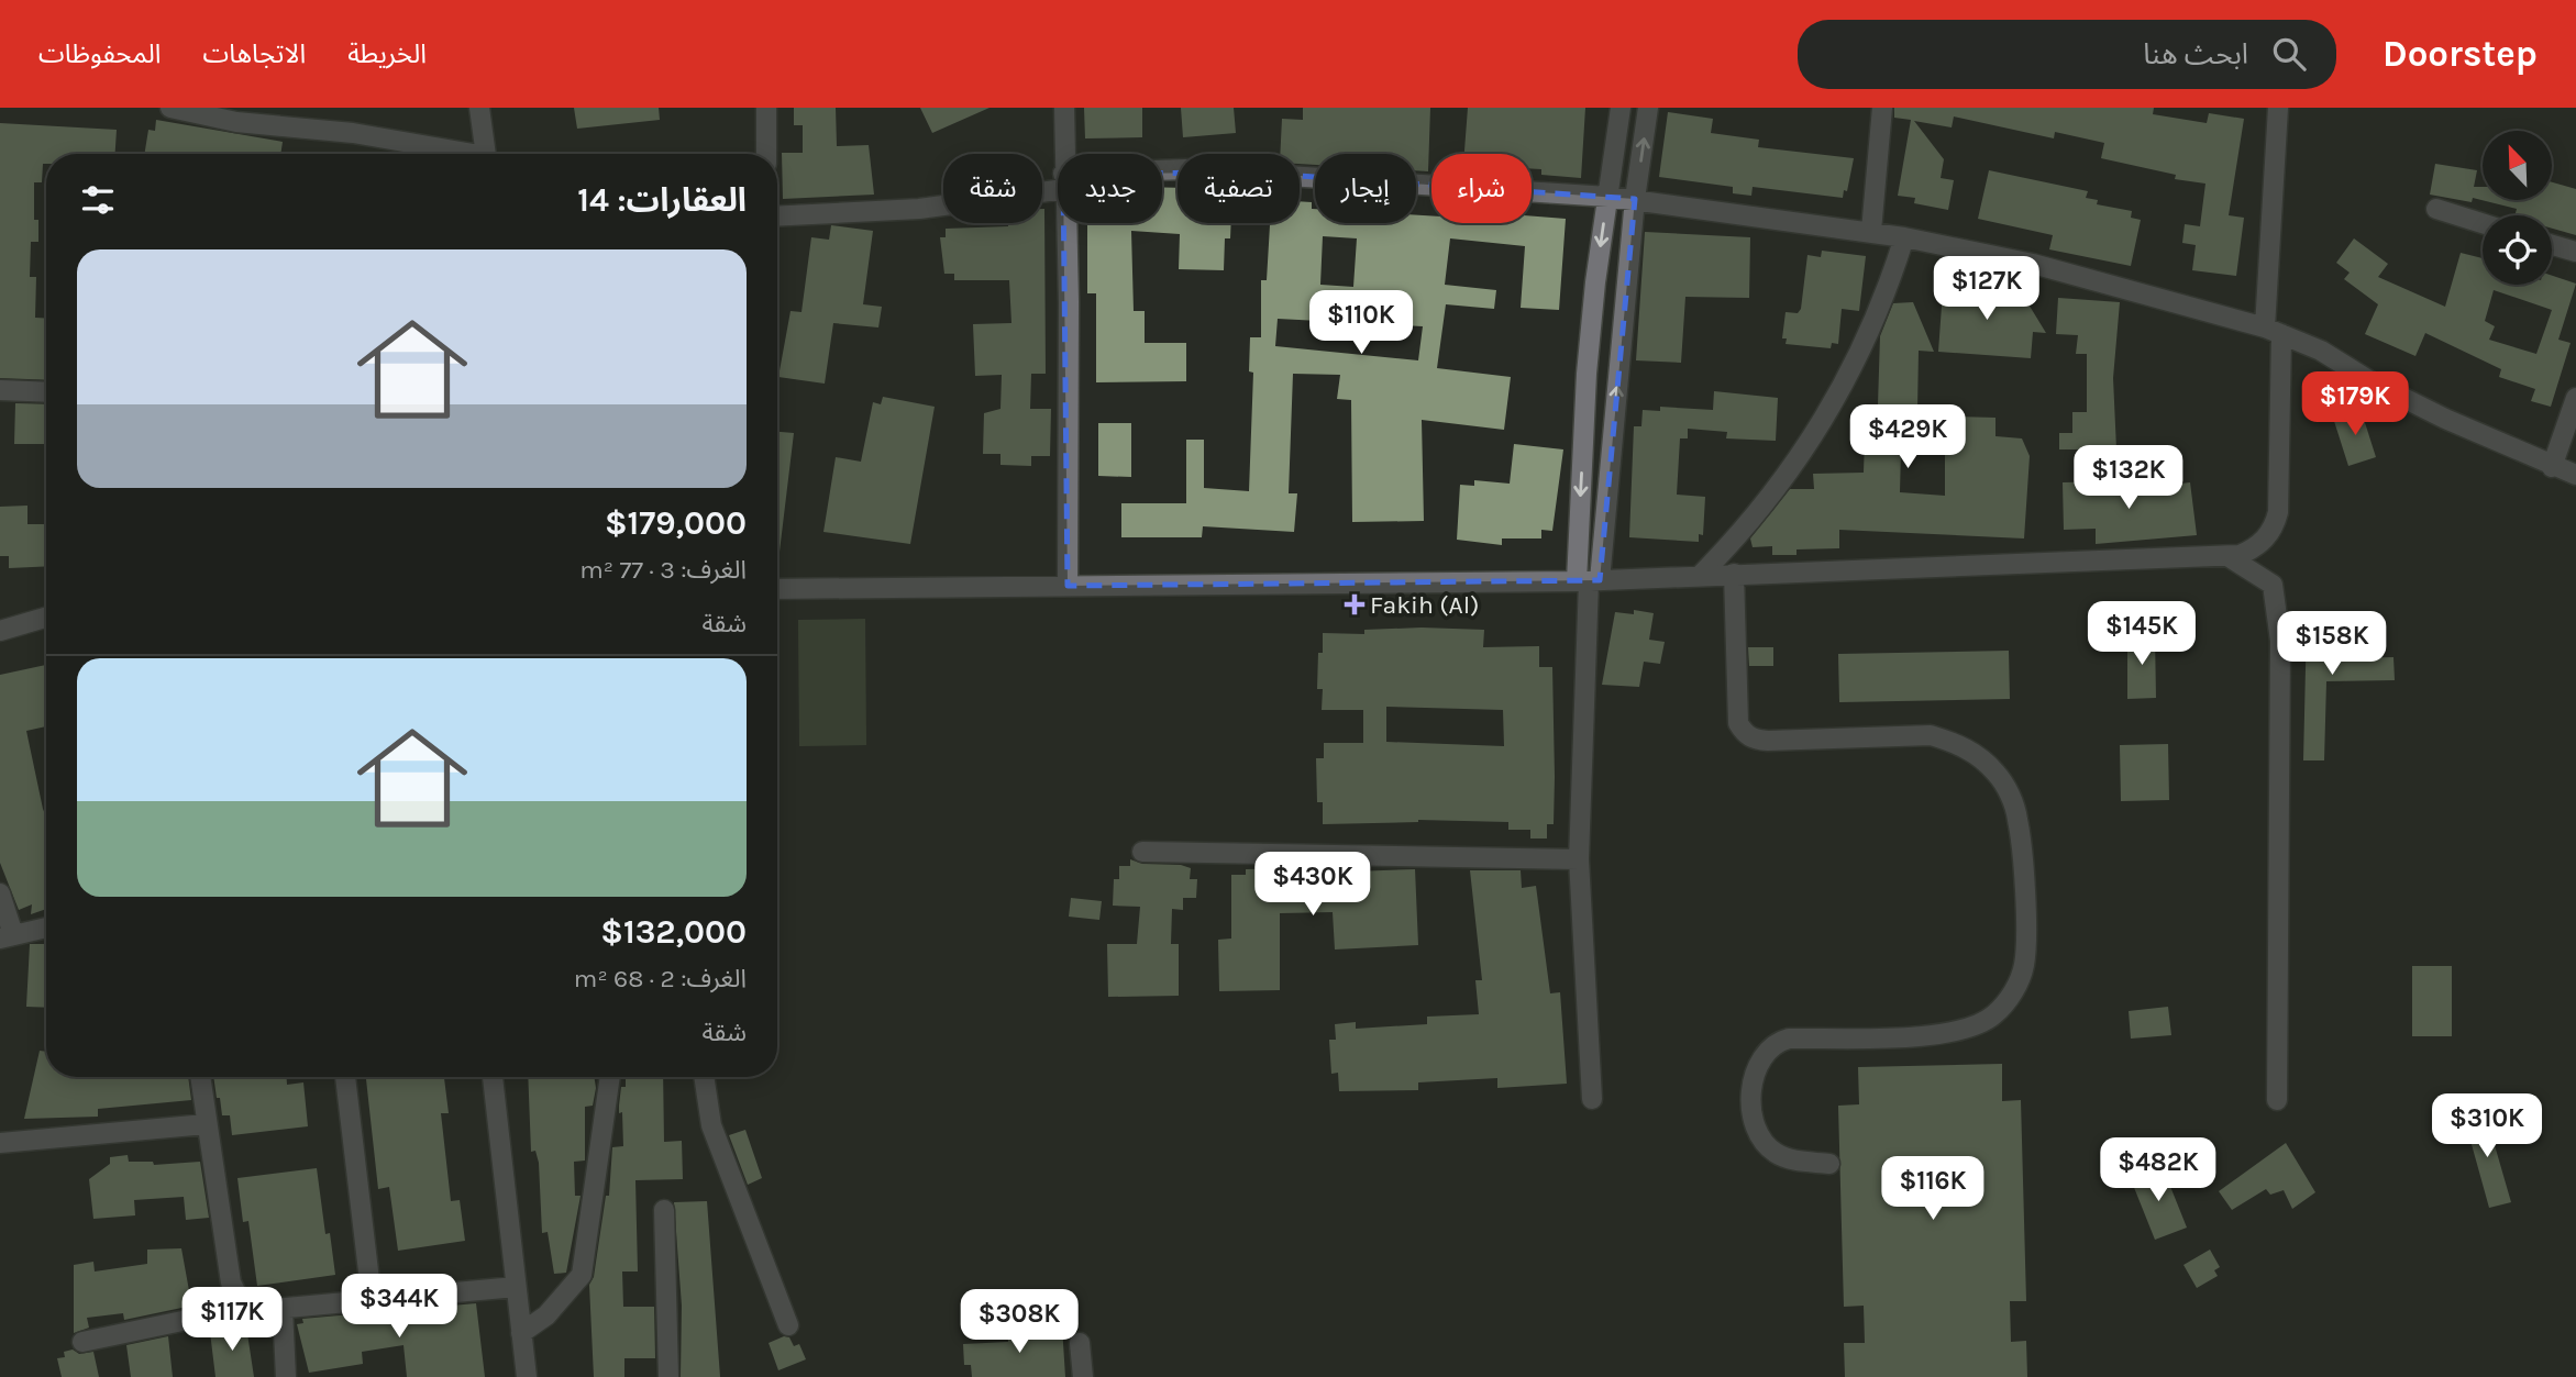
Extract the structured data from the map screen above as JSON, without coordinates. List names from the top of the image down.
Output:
{
  "places": {
    "health": ["Fakih (Al)"]
  },
  "north": "top left",
  "page": {
    "header": "Doorstep",
    "search": "ابحث هنا",
    "nav": ["الخريطة", "الاتجاهات", "المحفوظات"],
    "chip": [
      "شراء",
      "إيجار",
      "تصفية",
      "جديد",
      "شقة"
    ],
    "heading": "العقارات: 14",
    "list": [
      {
        "name": "$179,000",
        "note": "الغرف: 3 · 77 m² · شقة"
      },
      {
        "name": "$132,000",
        "note": "الغرف: 2 · 68 m² · شقة"
      }
    ],
    "price": [
      "$127K",
      "$110K",
      "$179K",
      "$429K",
      "$132K",
      "$145K",
      "$158K",
      "$430K",
      "$310K",
      "$482K",
      "$116K",
      "$344K",
      "$117K",
      "$308K"
    ]
  }
}
